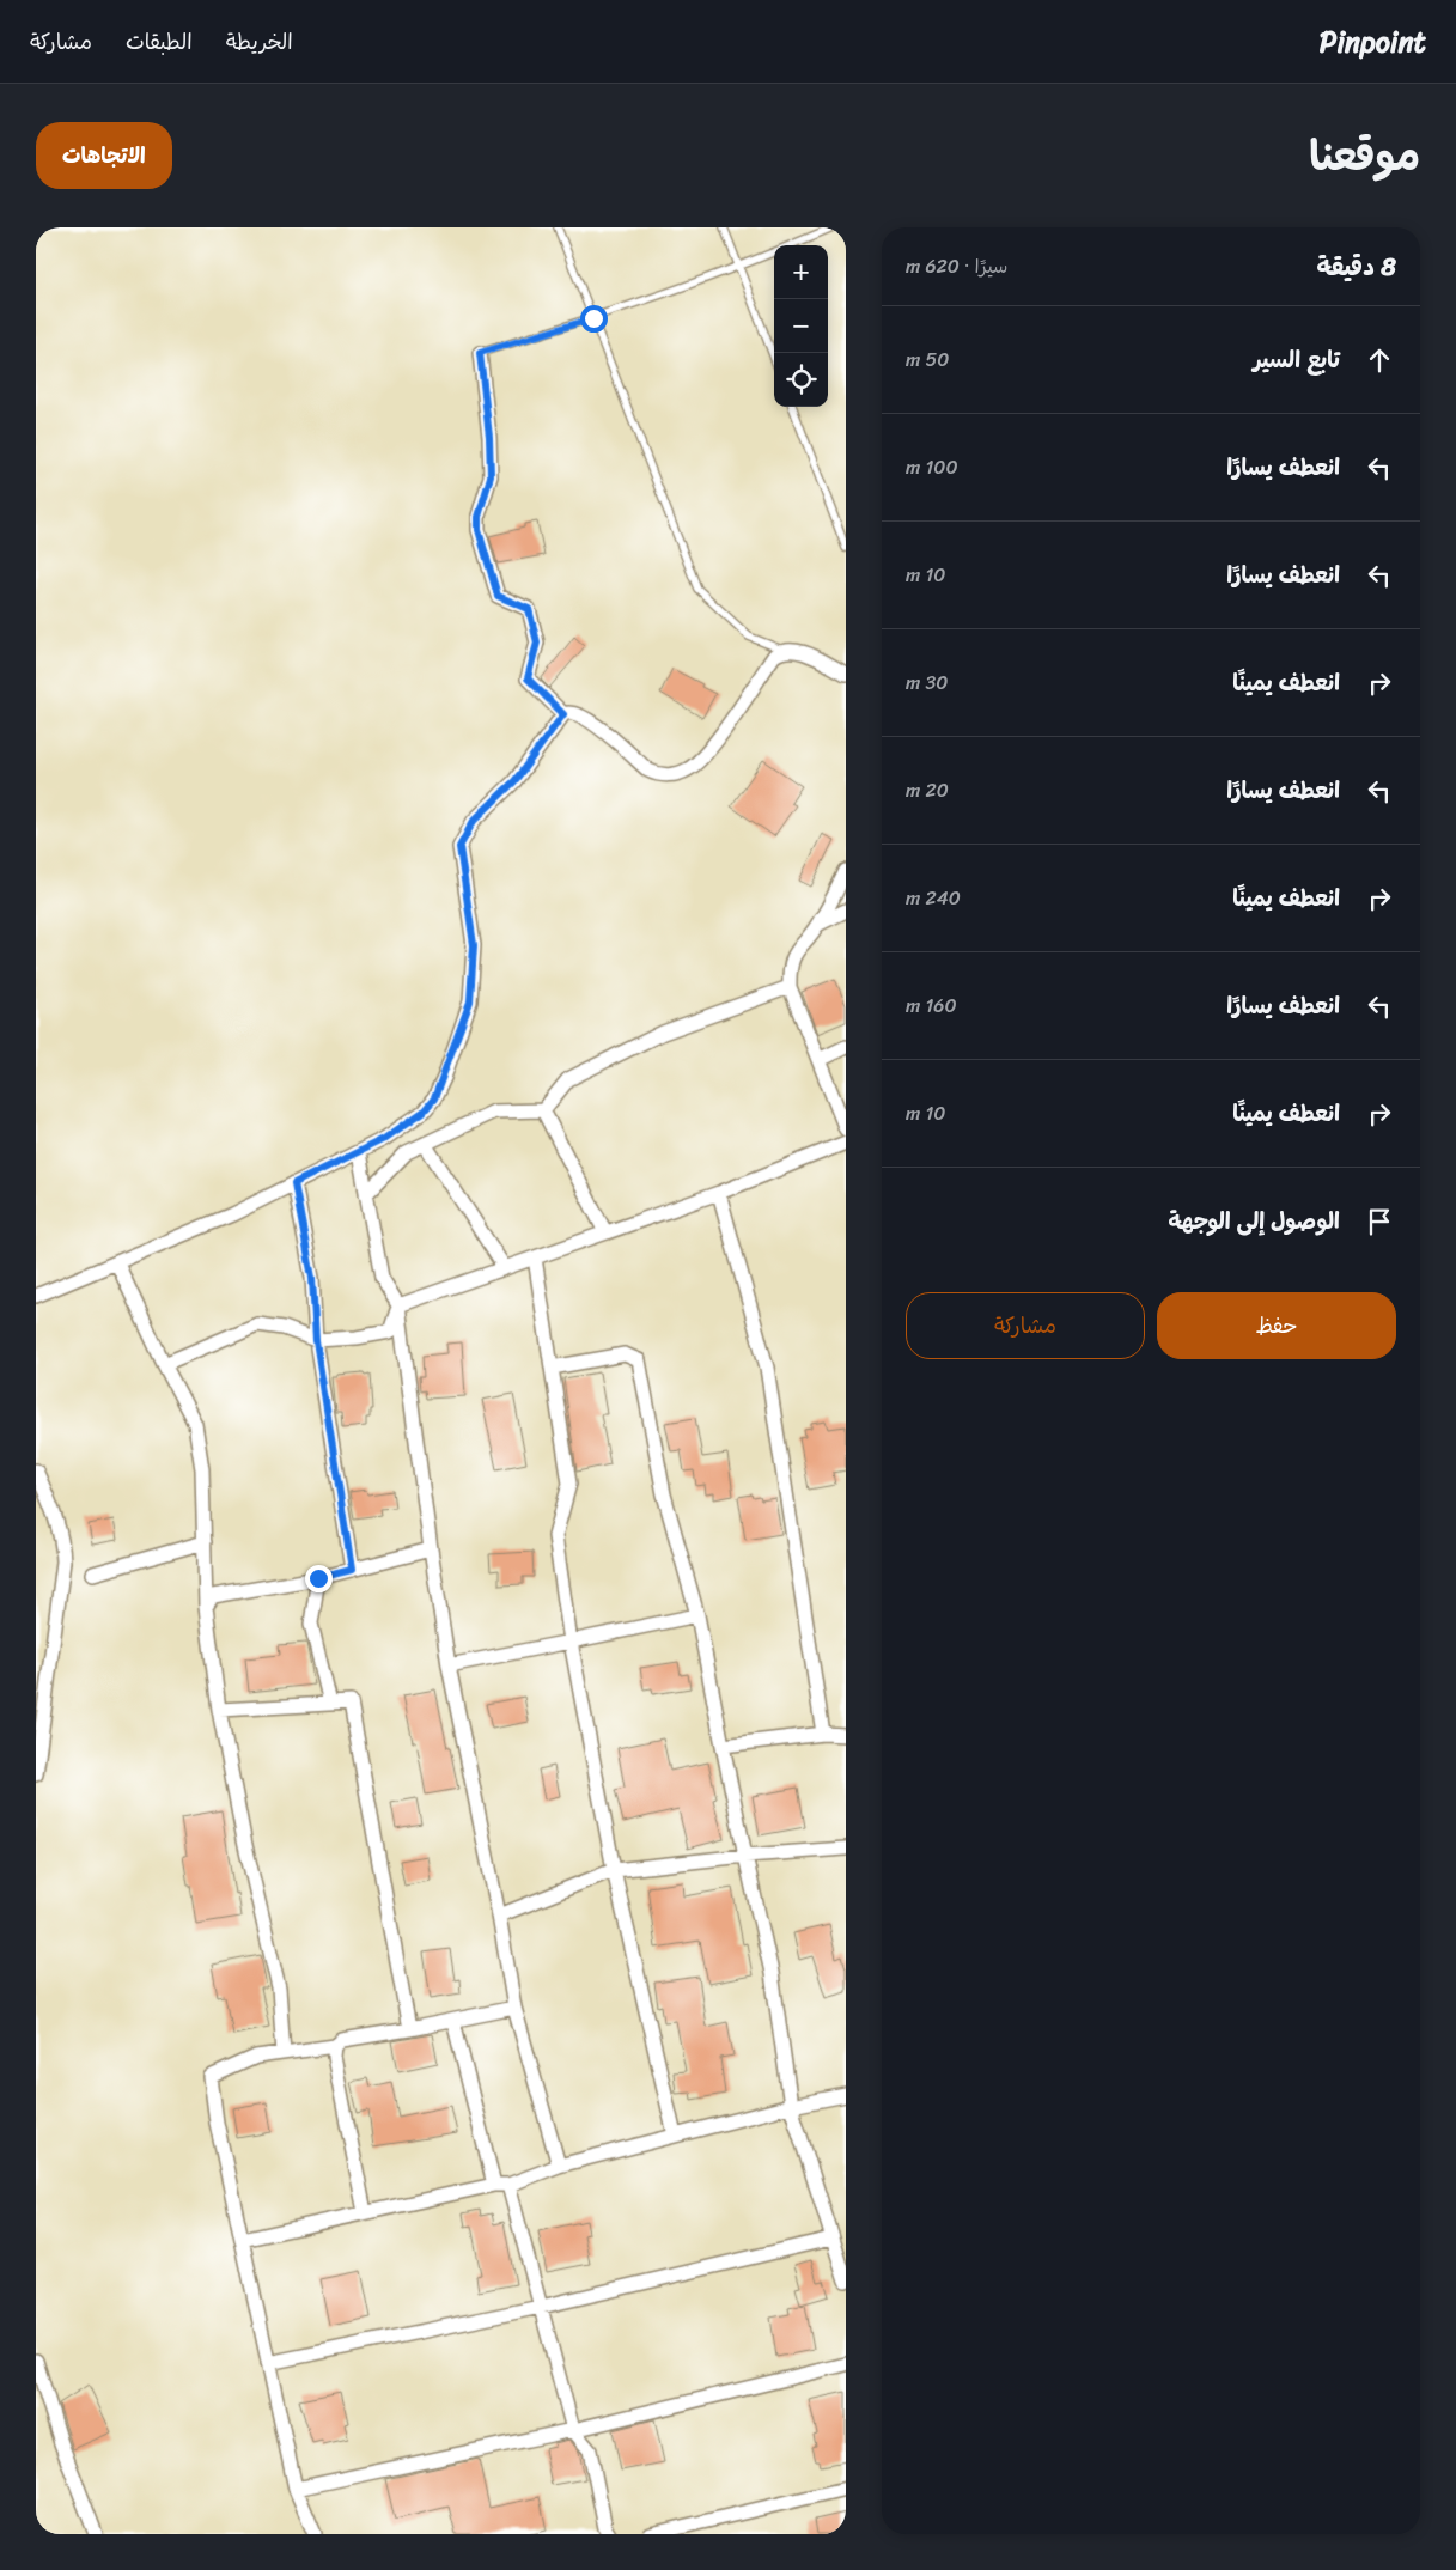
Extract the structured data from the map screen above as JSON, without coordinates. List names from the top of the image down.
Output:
{
  "page": {
    "header": "Pinpoint",
    "nav": ["الخريطة", "الطبقات", "مشاركة"],
    "title": "موقعنا",
    "buttons": [
      "الاتجاهات",
      ["حفظ", "مشاركة"]
    ],
    "heading": ["8 دقيقة", "سيرًا · 620 m"],
    "map_buttons": ["+", "−"],
    "list": [
      ["تابع السير", "50 m"],
      ["انعطف يسارًا", "100 m"],
      ["انعطف يسارًا", "10 m"],
      ["انعطف يمينًا", "30 m"],
      ["انعطف يسارًا", "20 m"],
      ["انعطف يمينًا", "240 m"],
      ["انعطف يسارًا", "160 m"],
      ["انعطف يمينًا", "10 m"],
      "الوصول إلى الوجهة"
    ]
  }
}
